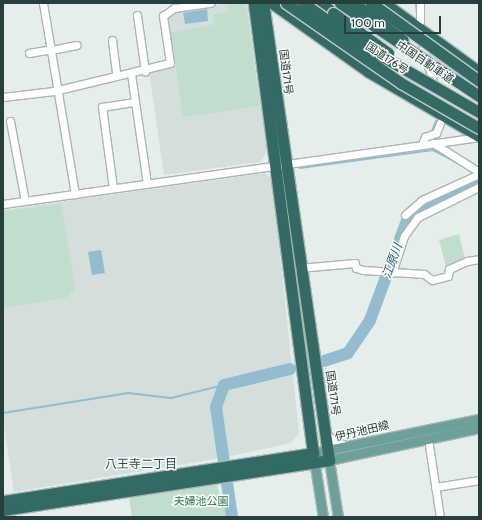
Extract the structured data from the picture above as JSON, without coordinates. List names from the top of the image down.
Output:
{
  "streets": {
    "highway": ["国道176号", "中国自動車道", "国道171号"],
    "main road": ["伊丹池田線"]
  },
  "crossings": [
    ["国道171号", "伊丹池田線"]
  ],
  "districts": ["八王寺二丁目"],
  "water": ["江原川"],
  "parks": ["夫婦池公園"],
  "scale_bar": "100 m"
}
